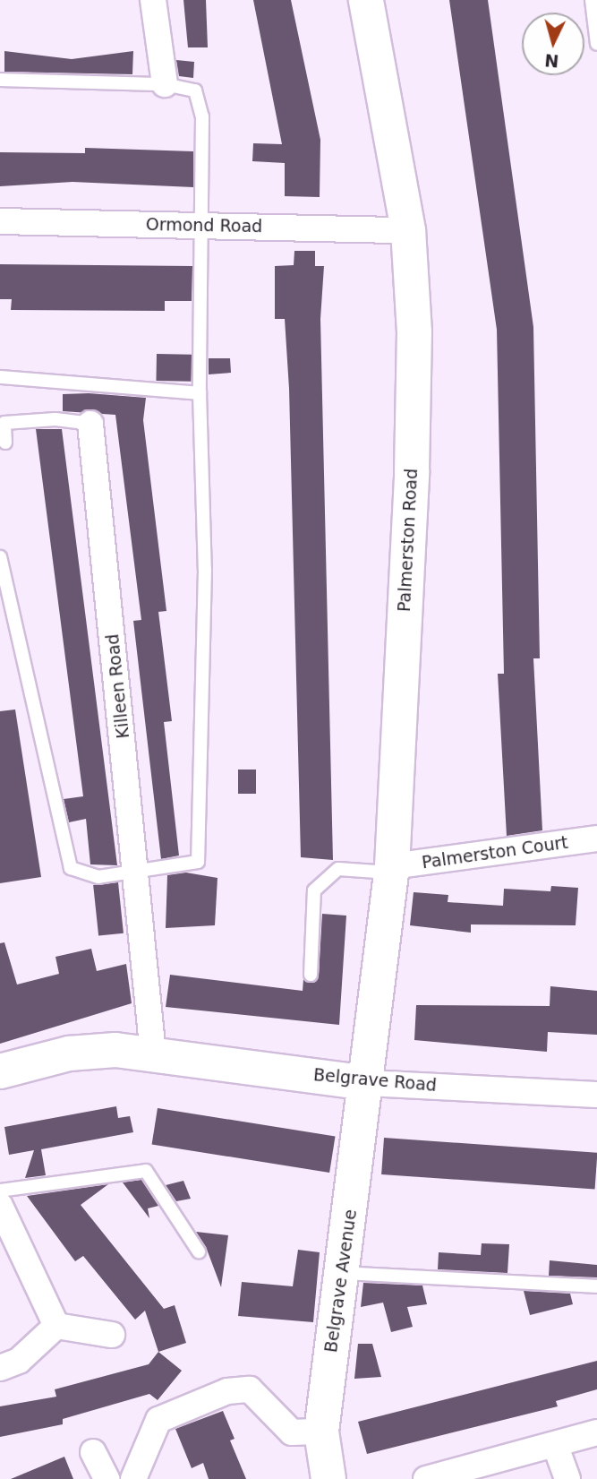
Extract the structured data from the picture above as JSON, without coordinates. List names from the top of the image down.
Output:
{
  "streets": {
    "street": [
      "Ormond Road",
      "Palmerston Road",
      "Killeen Road",
      "Palmerston Court",
      "Belgrave Road",
      "Belgrave Avenue"
    ]
  },
  "crossings": [
    ["Ormond Road", "Palmerston Road"],
    ["Palmerston Road", "Palmerston Court"],
    ["Palmerston Road", "Belgrave Road"],
    ["Palmerston Road", "Belgrave Avenue"],
    ["Killeen Road", "Belgrave Road"],
    ["Belgrave Road", "Belgrave Avenue"]
  ],
  "north": "bottom"
}
